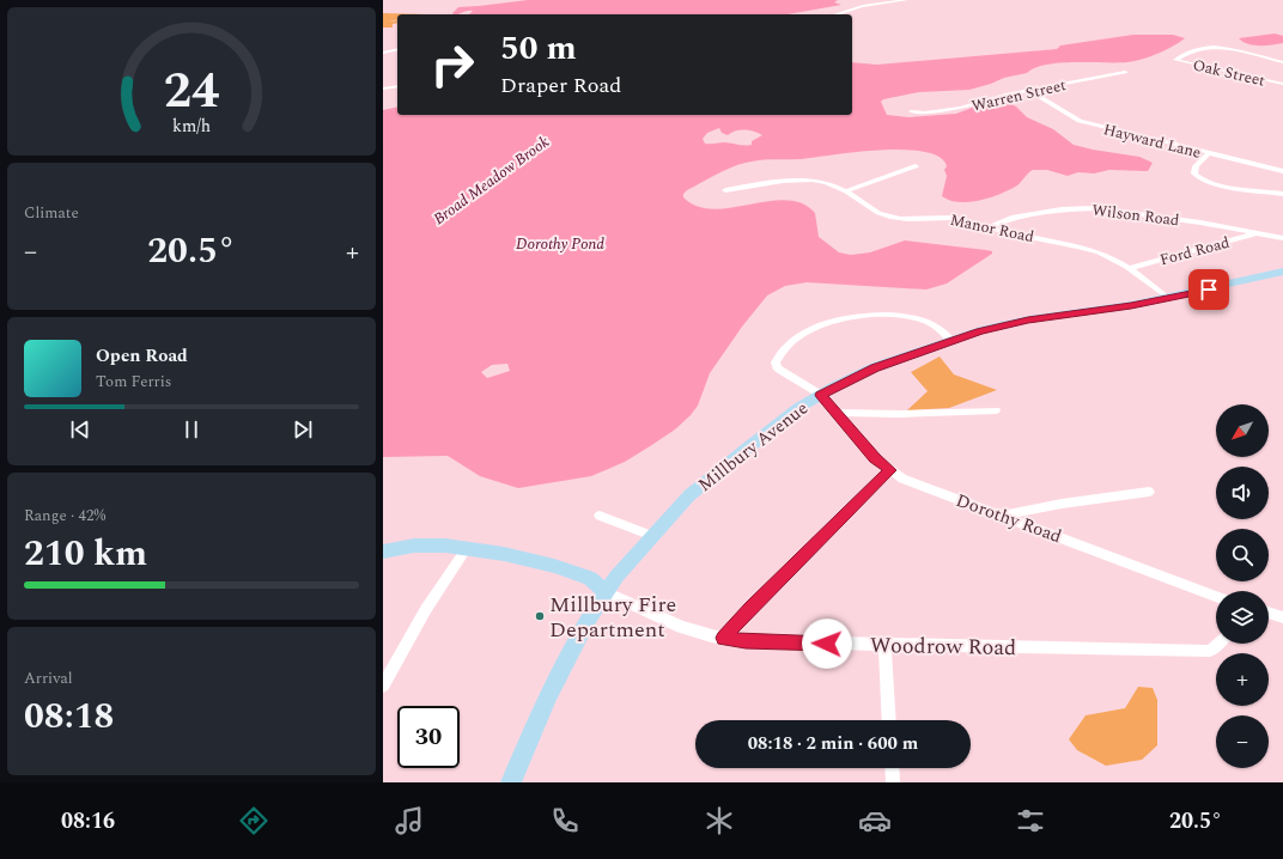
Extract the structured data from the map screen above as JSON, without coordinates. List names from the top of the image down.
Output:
{
  "streets": {
    "main road": ["Millbury Avenue"],
    "street": [
      "Oak Street",
      "Warren Street",
      "Hayward Lane",
      "Wilson Road",
      "Manor Road",
      "Ford Road",
      "Dorothy Road",
      "Woodrow Road"
    ]
  },
  "crossings": [
    ["Warren Street", "Hayward Lane"],
    ["Wilson Road", "Manor Road"],
    ["Wilson Road", "Ford Road"],
    ["Manor Road", "Ford Road"],
    ["Manor Road", "Millbury Avenue"],
    ["Millbury Avenue", "Dorothy Road"],
    ["Millbury Avenue", "Woodrow Road"]
  ],
  "water": ["Broad Meadow Brook", "Dorothy Pond"],
  "places": ["Millbury Fire Department"],
  "north": "bottom left",
  "page": {
    "turn": ["50 m", "Draper Road"],
    "tile": [
      "Climate",
      ["Range · 42%", "210 km"],
      ["Arrival", "08:18"]
    ],
    "heat": ["−", "20.5°", "+"],
    "song": ["Open Road", "Tom Ferris"],
    "map_buttons": ["+", "−"],
    "limit": "30",
    "trip": "08:18 · 2 min · 600 m",
    "tabs": ["08:16", "20.5°"],
    "gauge": ["24", "km/h"]
  }
}
